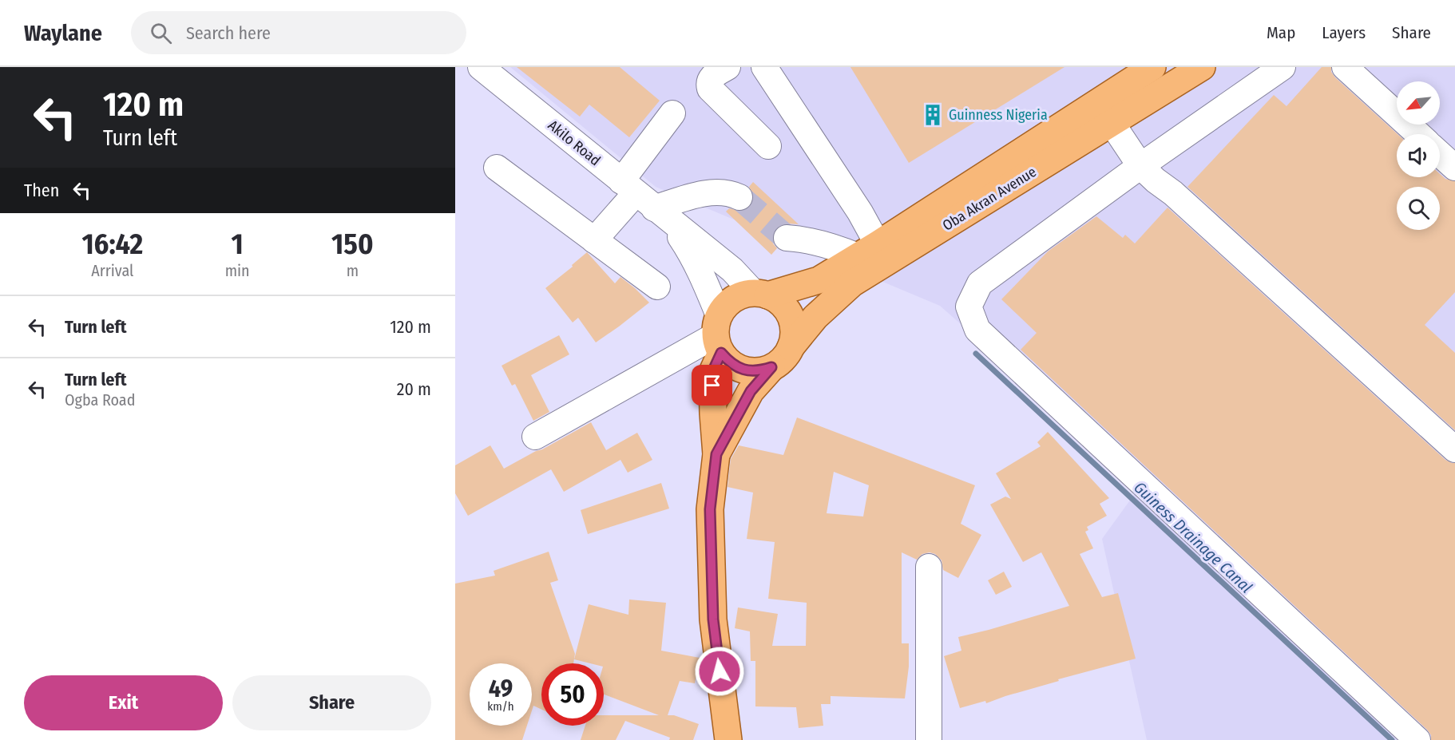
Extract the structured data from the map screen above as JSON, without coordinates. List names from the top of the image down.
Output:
{
  "streets": {
    "main road": ["Oba Akran Avenue"],
    "street": ["Akilo Road"]
  },
  "crossings": [
    ["Akilo Road", "Oba Akran Avenue"]
  ],
  "water": ["Guiness Drainage Canal"],
  "places": {
    "building": ["Guinness Nigeria"]
  },
  "north": "bottom left",
  "page": {
    "header": "Waylane",
    "search": "Search here",
    "nav": ["Map", "Layers", "Share"],
    "turn": ["120 m", "Turn left"],
    "then": "Then",
    "eta": [
      "16:42",
      "Arrival",
      "1",
      "min",
      "150",
      "m"
    ],
    "list": [
      {
        "name": "Turn left",
        "value": "120 m"
      },
      {
        "name": "Turn left",
        "note": "Ogba Road",
        "value": "20 m"
      }
    ],
    "speed": "49 km/h",
    "limit": "50",
    "buttons": ["Exit", "Share"]
  }
}
